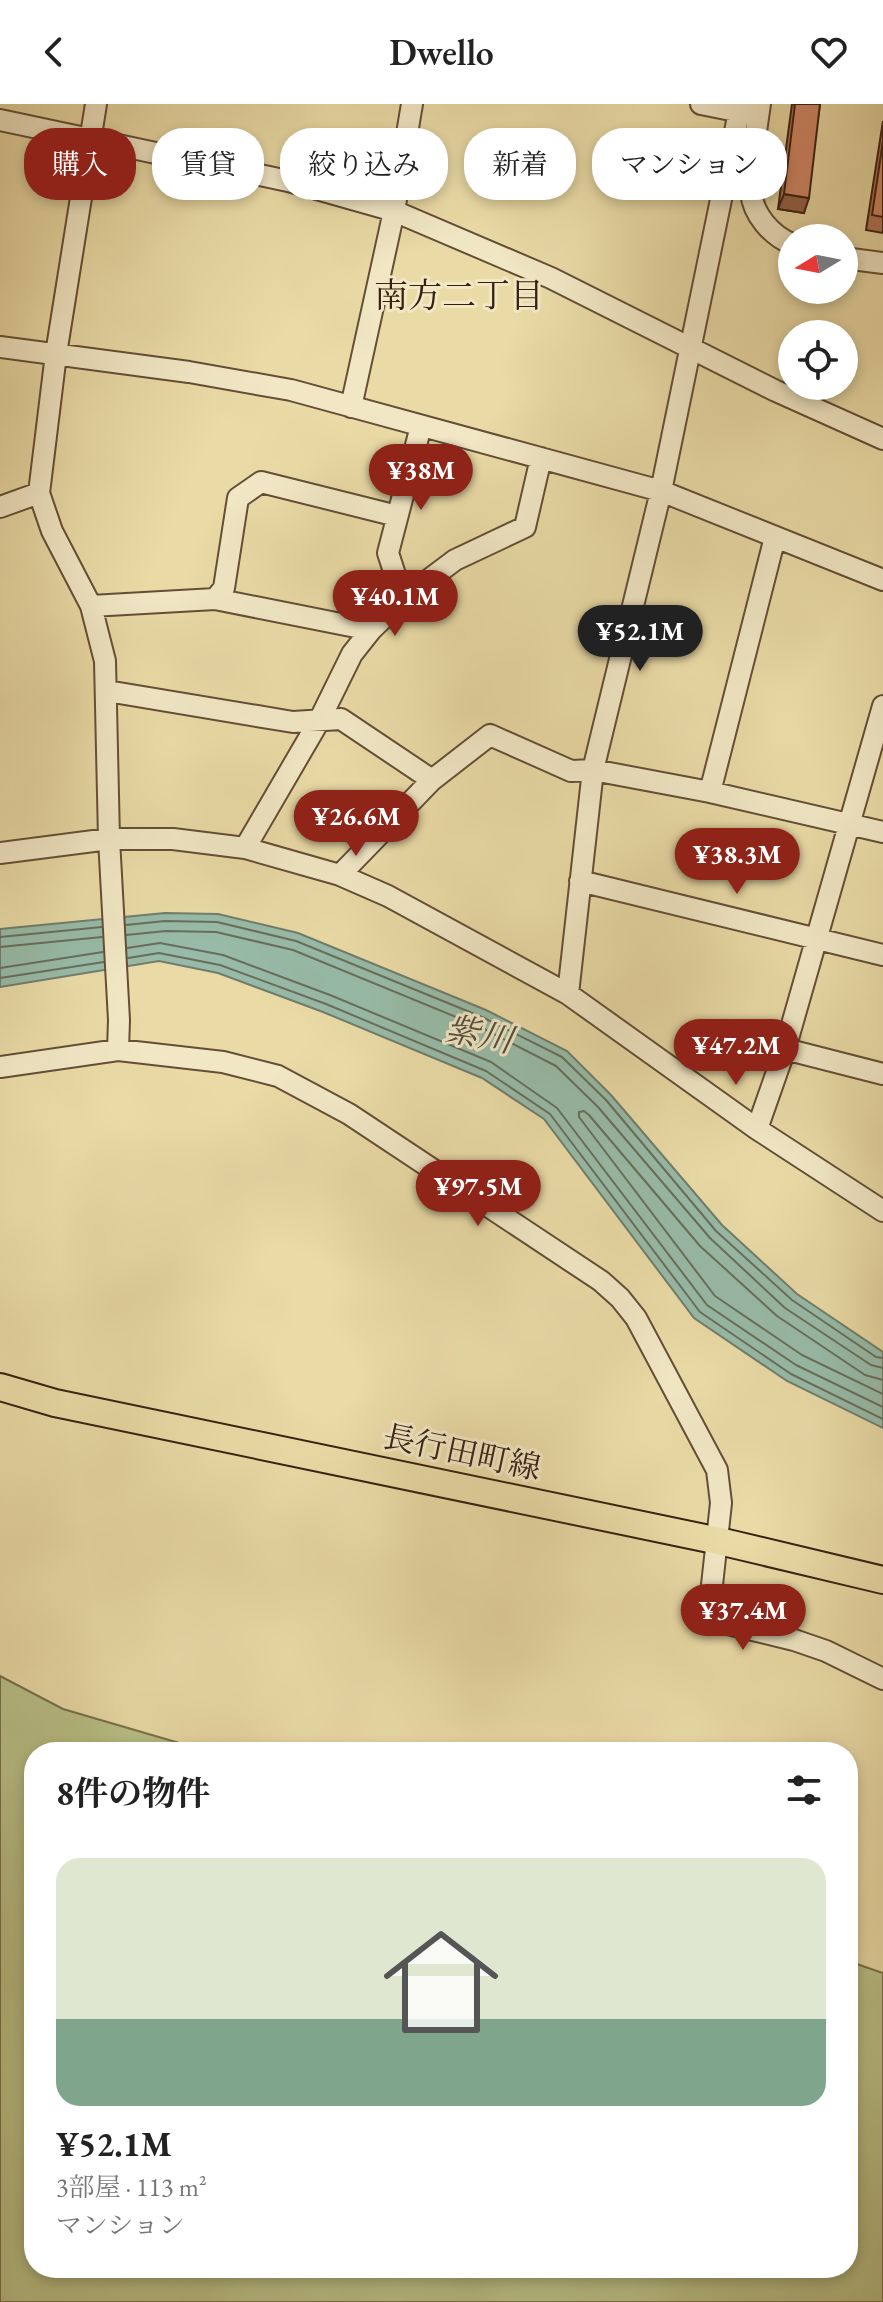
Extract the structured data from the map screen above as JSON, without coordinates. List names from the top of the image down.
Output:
{
  "streets": {
    "main road": ["長行田町線"]
  },
  "districts": ["南方二丁目"],
  "water": ["紫川"],
  "north": "left",
  "page": {
    "header": "Dwello",
    "chip": [
      "購入",
      "賃貸",
      "絞り込み",
      "新着",
      "マンション"
    ],
    "price": [
      "¥38M",
      "¥40.1M",
      "¥52.1M",
      "¥26.6M",
      "¥38.3M",
      "¥47.2M",
      "¥97.5M",
      "¥37.4M"
    ],
    "heading": "8件の物件",
    "list": [
      {
        "name": "¥52.1M",
        "note": "3部屋 · 113 m² · マンション"
      }
    ]
  }
}
